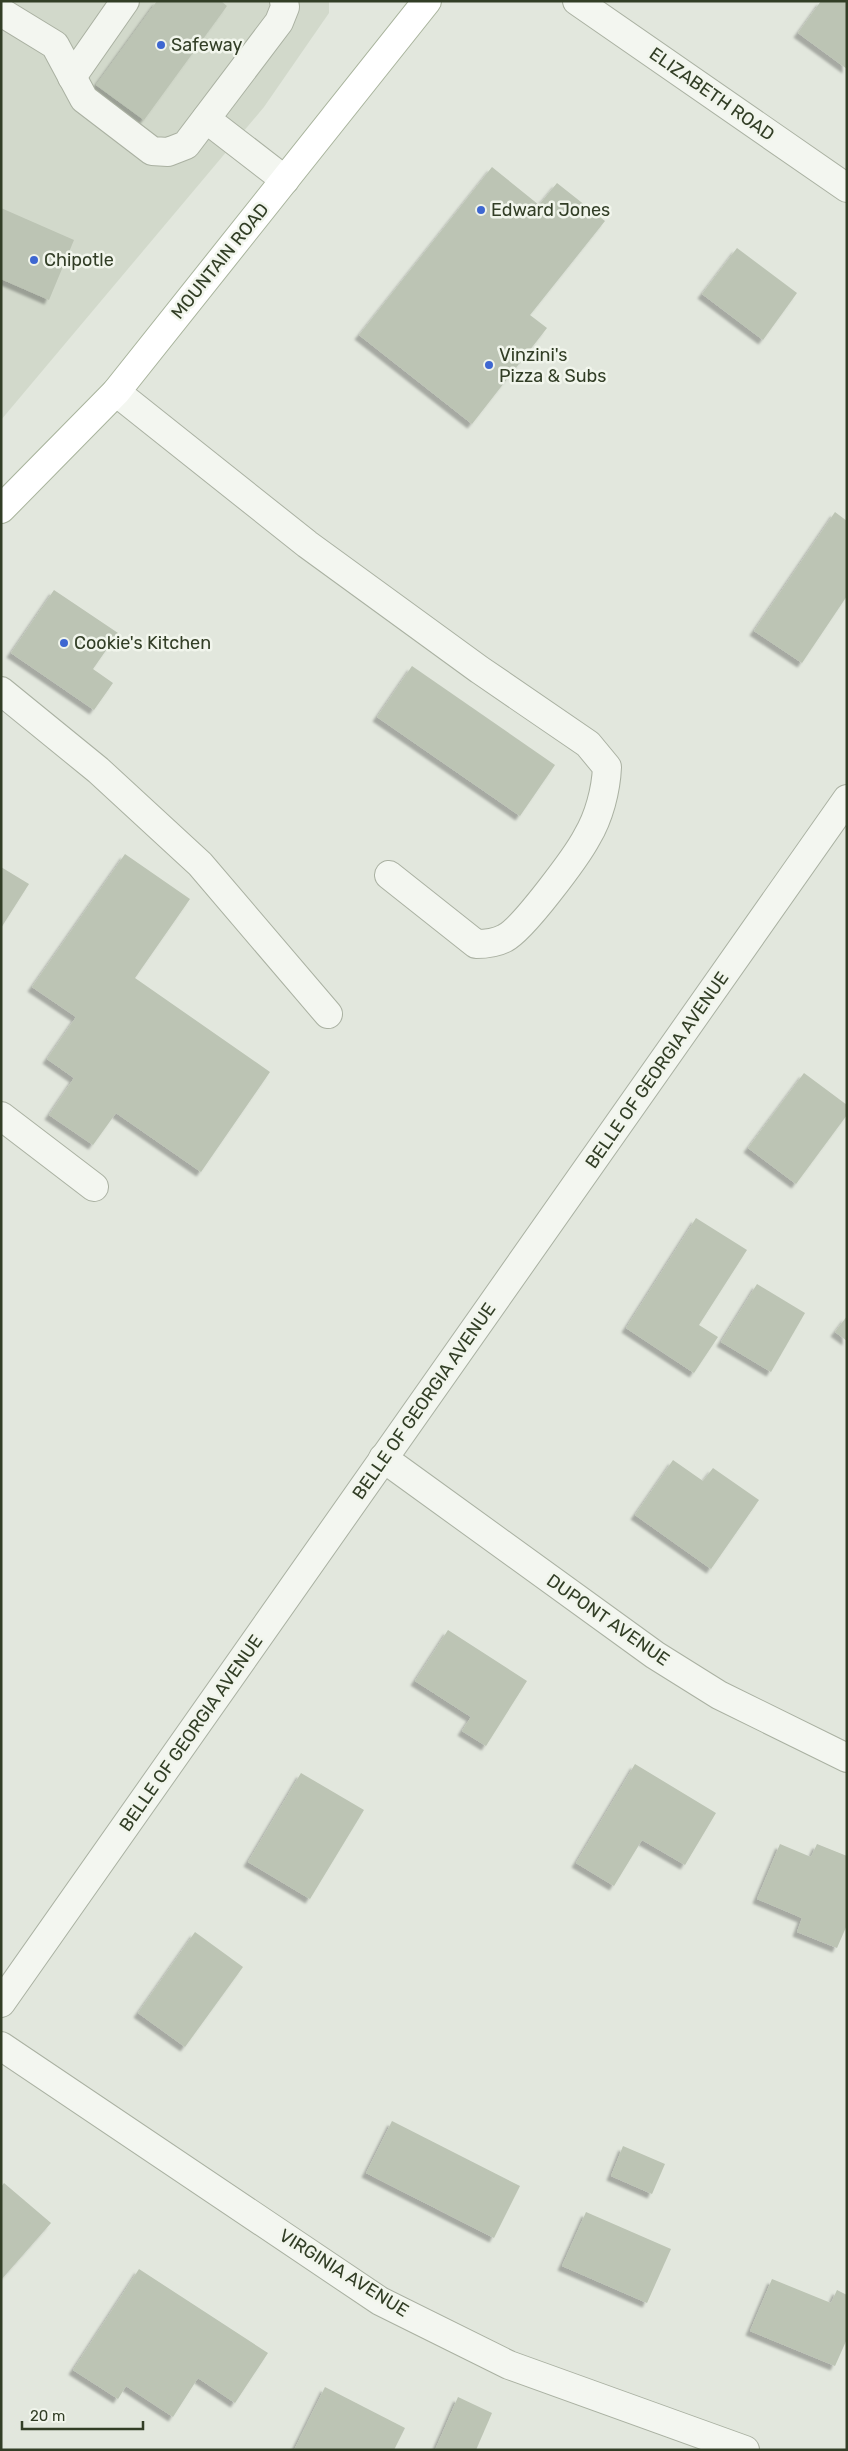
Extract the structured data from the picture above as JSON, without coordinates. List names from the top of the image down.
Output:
{
  "streets": {
    "main road": ["MOUNTAIN ROAD"],
    "street": [
      "ELIZABETH ROAD",
      "BELLE OF GEORGIA AVENUE",
      "DUPONT AVENUE",
      "VIRGINIA AVENUE"
    ]
  },
  "crossings": [
    ["BELLE OF GEORGIA AVENUE", "DUPONT AVENUE"]
  ],
  "places": [
    "Safeway",
    "Edward Jones",
    "Chipotle",
    "Vinzini's Pizza & Subs",
    "Cookie's Kitchen"
  ],
  "scale_bar": "20 m"
}
